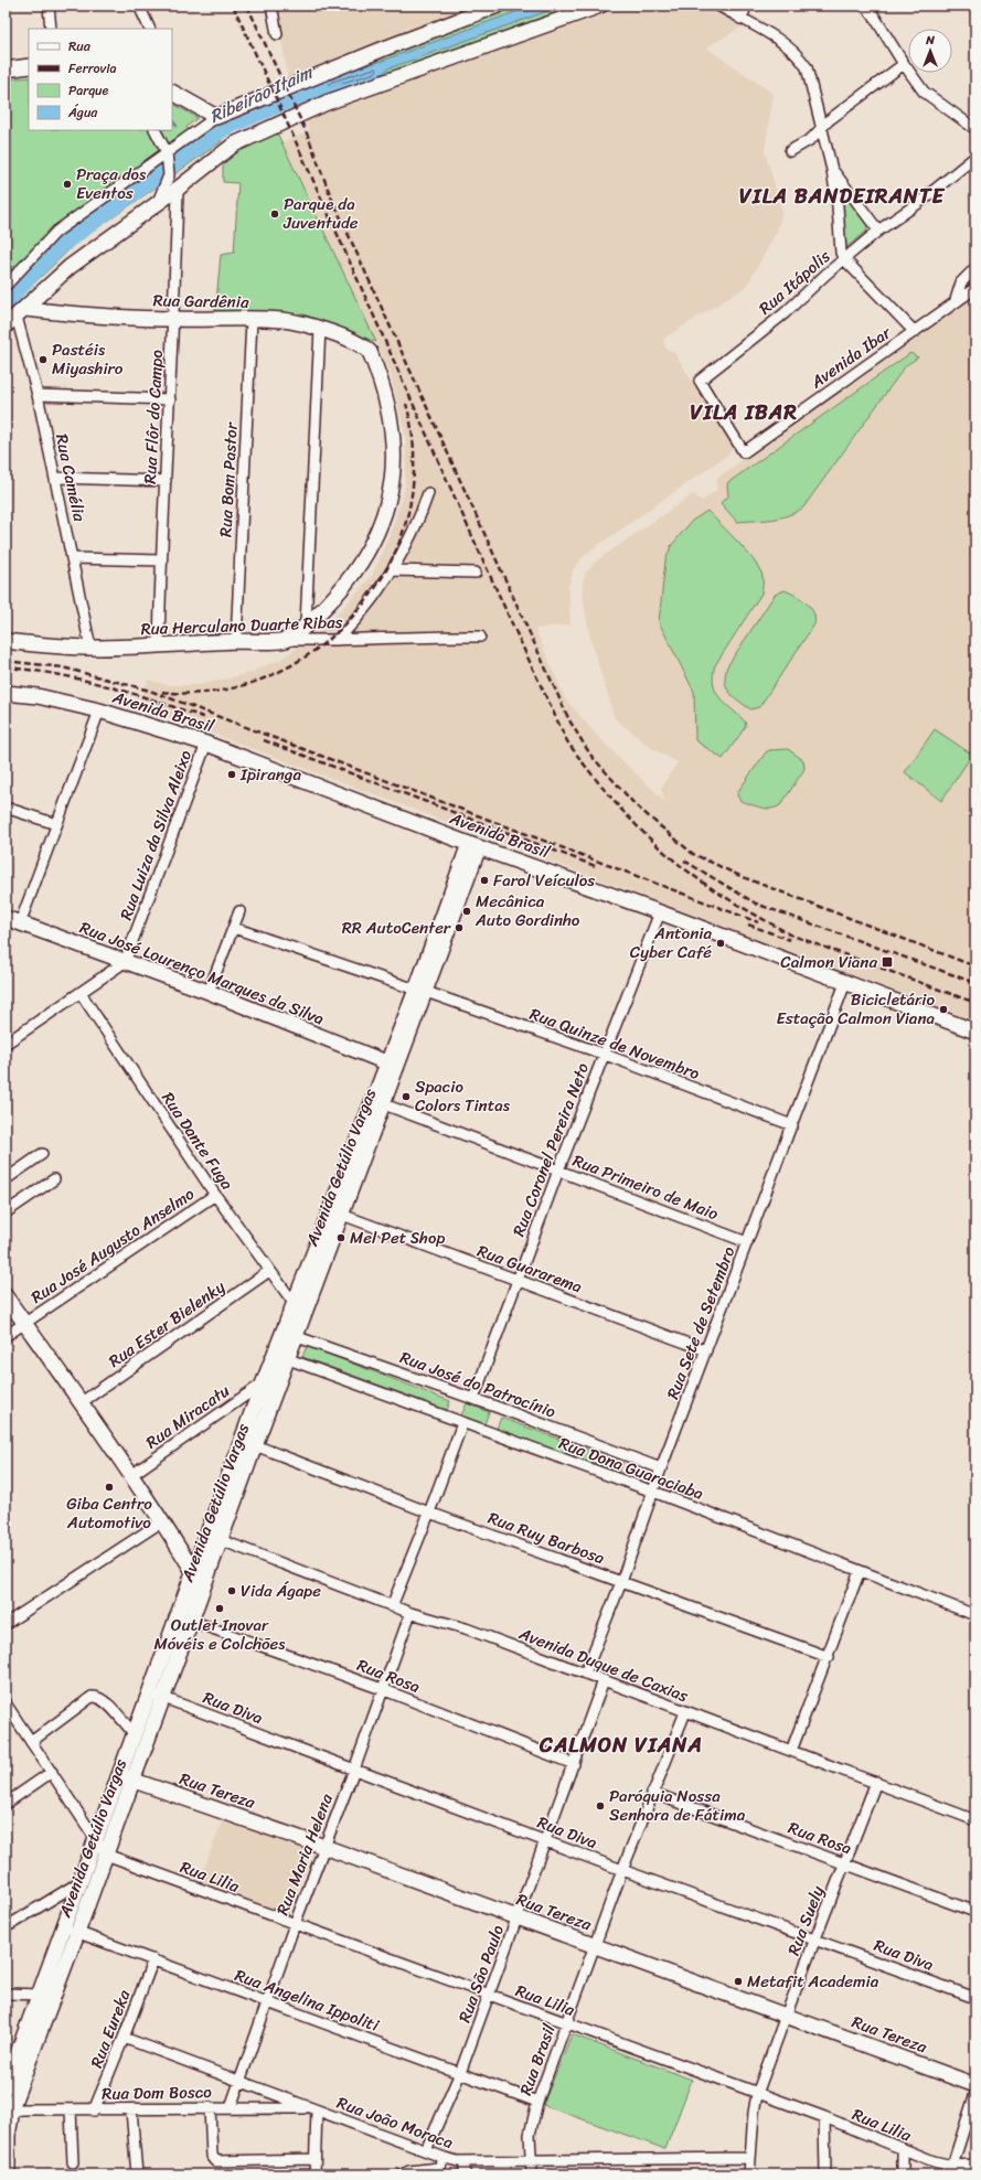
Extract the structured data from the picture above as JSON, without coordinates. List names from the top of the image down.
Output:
{
  "streets": {
    "main road": [
      "Rua Gardênia",
      "Rua Herculano Duarte Ribas",
      "Avenida Brasil",
      "Rua José Lourenço Marques da Silva",
      "Avenida Getúlio Vargas",
      "Rua Tereza"
    ],
    "street": [
      "Rua Itápolis",
      "Avenida Ibar",
      "Rua Flôr do Campo",
      "Rua Camélia",
      "Rua Bom Pastor",
      "Rua Luiza da Silva Aleixo",
      "Rua Quinze de Novembro",
      "Rua Dante Fuga",
      "Rua Coronel Pereira Neto",
      "Rua Primeiro de Maio",
      "Rua José Augusto Anselmo",
      "Rua Guararema",
      "Rua Sete de Setembro",
      "Rua Ester Bielenky",
      "Rua José do Patrocínio",
      "Rua Miracatu",
      "Rua Dona Guaraciaba",
      "Rua Ruy Barbosa",
      "Avenida Duque de Caxias",
      "Rua Rosa",
      "Rua Diva",
      "Rua Maria Helena",
      "Rua Lilia",
      "Rua Suely",
      "Rua São Paulo",
      "Rua Angelina Ippoliti",
      "Rua Eureka",
      "Rua Brasil",
      "Rua Dom Bosco",
      "Rua João Moraca"
    ]
  },
  "crossings": [
    ["Rua Itápolis", "Avenida Ibar"],
    ["Rua Gardênia", "Rua Flôr do Campo"],
    ["Rua Gardênia", "Rua Camélia"],
    ["Rua Gardênia", "Rua Bom Pastor"],
    ["Rua Flôr do Campo", "Rua Herculano Duarte Ribas"],
    ["Rua Camélia", "Rua Herculano Duarte Ribas"],
    ["Rua Bom Pastor", "Rua Herculano Duarte Ribas"],
    ["Avenida Brasil", "Rua Luiza da Silva Aleixo"],
    ["Avenida Brasil", "Rua Coronel Pereira Neto"],
    ["Avenida Brasil", "Avenida Getúlio Vargas"],
    ["Avenida Brasil", "Rua Sete de Setembro"],
    ["Rua Luiza da Silva Aleixo", "Rua José Lourenço Marques da Silva"],
    ["Rua José Lourenço Marques da Silva", "Avenida Getúlio Vargas"],
    ["Rua Quinze de Novembro", "Rua Coronel Pereira Neto"],
    ["Rua Quinze de Novembro", "Avenida Getúlio Vargas"],
    ["Rua Quinze de Novembro", "Rua Sete de Setembro"],
    ["Rua Dante Fuga", "Avenida Getúlio Vargas"],
    ["Rua Dante Fuga", "Rua José Augusto Anselmo"],
    ["Rua Dante Fuga", "Rua Ester Bielenky"],
    ["Rua Coronel Pereira Neto", "Rua Primeiro de Maio"],
    ["Rua Coronel Pereira Neto", "Rua Guararema"],
    ["Rua Coronel Pereira Neto", "Rua José do Patrocínio"],
    ["Avenida Getúlio Vargas", "Rua Primeiro de Maio"],
    ["Avenida Getúlio Vargas", "Rua Guararema"],
    ["Avenida Getúlio Vargas", "Rua José do Patrocínio"],
    ["Avenida Getúlio Vargas", "Rua Miracatu"],
    ["Avenida Getúlio Vargas", "Rua Dona Guaraciaba"],
    ["Avenida Getúlio Vargas", "Rua Ruy Barbosa"],
    ["Avenida Getúlio Vargas", "Avenida Duque de Caxias"],
    ["Avenida Getúlio Vargas", "Rua Rosa"],
    ["Avenida Getúlio Vargas", "Rua Diva"],
    ["Avenida Getúlio Vargas", "Rua Tereza"],
    ["Avenida Getúlio Vargas", "Rua Lilia"],
    ["Avenida Getúlio Vargas", "Rua Angelina Ippoliti"],
    ["Avenida Getúlio Vargas", "Rua Dom Bosco"],
    ["Rua Primeiro de Maio", "Rua Sete de Setembro"],
    ["Rua Guararema", "Rua Sete de Setembro"],
    ["Rua Sete de Setembro", "Rua José do Patrocínio"],
    ["Rua Sete de Setembro", "Rua Dona Guaraciaba"],
    ["Rua Sete de Setembro", "Rua Ruy Barbosa"],
    ["Rua Sete de Setembro", "Avenida Duque de Caxias"],
    ["Avenida Duque de Caxias", "Rua Maria Helena"],
    ["Avenida Duque de Caxias", "Rua Suely"],
    ["Avenida Duque de Caxias", "Rua São Paulo"],
    ["Avenida Duque de Caxias", "Rua Brasil"],
    ["Rua Rosa", "Rua Maria Helena"],
    ["Rua Rosa", "Rua Suely"],
    ["Rua Rosa", "Rua São Paulo"],
    ["Rua Rosa", "Rua Brasil"],
    ["Rua Diva", "Rua Maria Helena"],
    ["Rua Diva", "Rua Suely"],
    ["Rua Diva", "Rua São Paulo"],
    ["Rua Diva", "Rua Brasil"],
    ["Rua Tereza", "Rua Maria Helena"],
    ["Rua Tereza", "Rua Suely"],
    ["Rua Tereza", "Rua São Paulo"],
    ["Rua Tereza", "Rua Brasil"],
    ["Rua Maria Helena", "Rua Lilia"],
    ["Rua Maria Helena", "Rua Angelina Ippoliti"],
    ["Rua Maria Helena", "Rua Dom Bosco"],
    ["Rua Maria Helena", "Rua João Moraca"],
    ["Rua Lilia", "Rua Suely"],
    ["Rua Lilia", "Rua São Paulo"],
    ["Rua Lilia", "Rua Brasil"],
    ["Rua Suely", "Rua João Moraca"],
    ["Rua São Paulo", "Rua Angelina Ippoliti"],
    ["Rua São Paulo", "Rua João Moraca"],
    ["Rua Angelina Ippoliti", "Rua Eureka"],
    ["Rua Angelina Ippoliti", "Rua Brasil"],
    ["Rua Eureka", "Rua Dom Bosco"],
    ["Rua Eureka", "Rua João Moraca"],
    ["Rua Brasil", "Rua João Moraca"],
    ["Rua Dom Bosco", "Rua João Moraca"]
  ],
  "districts": ["VILA BANDEIRANTE", "VILA IBAR", "CALMON VIANA"],
  "water": ["Ribeirão Itaim"],
  "places": {
    "other": [
      "Praça dos Eventos",
      "Parque da Juventude",
      "Pastéis Miyashiro",
      "Ipiranga",
      "Farol Veículos",
      "Mecânica Auto Gordinho",
      "RR AutoCenter",
      "Antonia Cyber Café",
      "Bicicletário Estação Calmon Viana",
      "Spacio Colors Tintas",
      "Mel Pet Shop",
      "Giba Centro Automotivo",
      "Vida Ágape",
      "Outlet Inovar Móvéis e Colchões",
      "Paróquia Nossa Senhora de Fátima",
      "Metafit Academia"
    ],
    "transit": ["Calmon Viana"]
  },
  "legend": [
    "Rua",
    "Ferrovia",
    "Parque",
    "Água"
  ],
  "north": "top"
}
